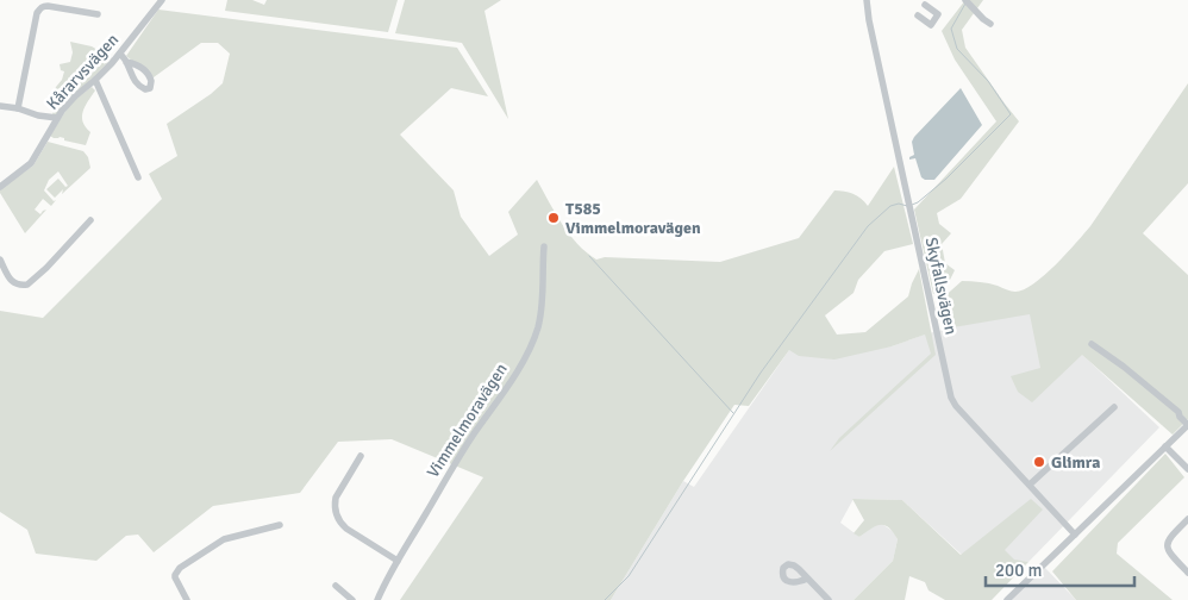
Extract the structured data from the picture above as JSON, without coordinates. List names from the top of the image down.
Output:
{
  "streets": {
    "street": ["Kårarvsvägen", "Skyfallsvägen", "Vimmelmoravägen"]
  },
  "places": ["T585 Vimmelmoravägen", "Glimra"],
  "scale_bar": "200 m"
}
